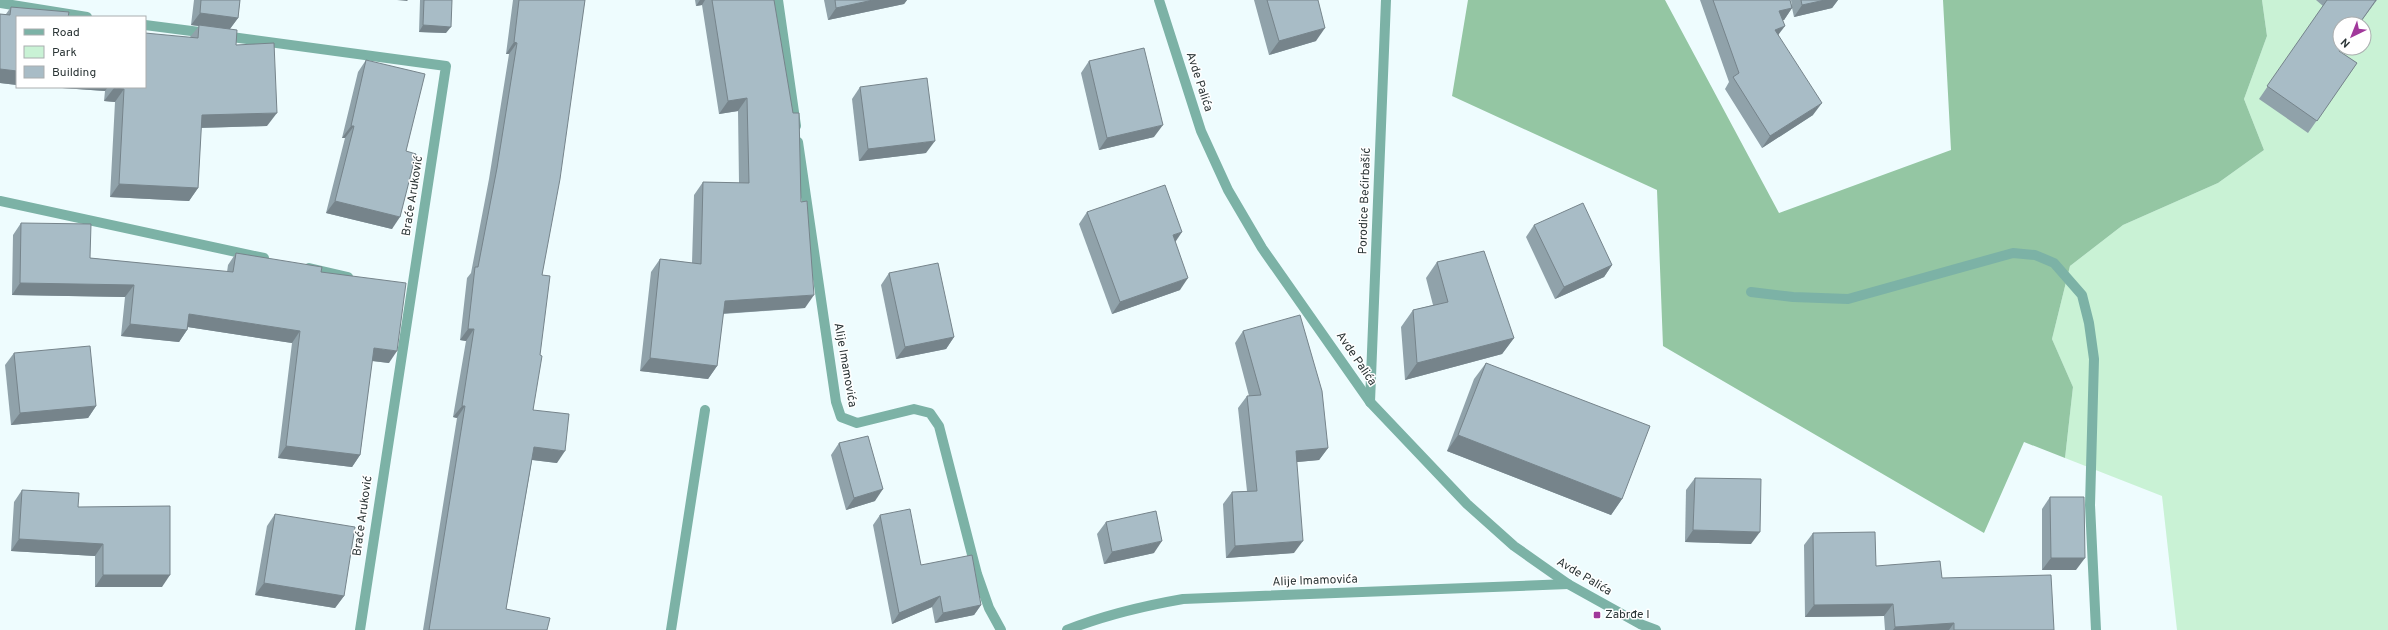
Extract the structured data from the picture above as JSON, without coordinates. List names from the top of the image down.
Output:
{
  "streets": {
    "street": [
      "Avde Palića",
      "Braće Aruković",
      "Porodice Bećirbašić",
      "Alije Imamovića"
    ]
  },
  "crossings": [
    ["Avde Palića", "Porodice Bećirbašić"],
    ["Avde Palića", "Alije Imamovića"]
  ],
  "places": {
    "transit": ["Zabrđe I"]
  },
  "legend": ["Road", "Park", "Building"],
  "north": "bottom left"
}
